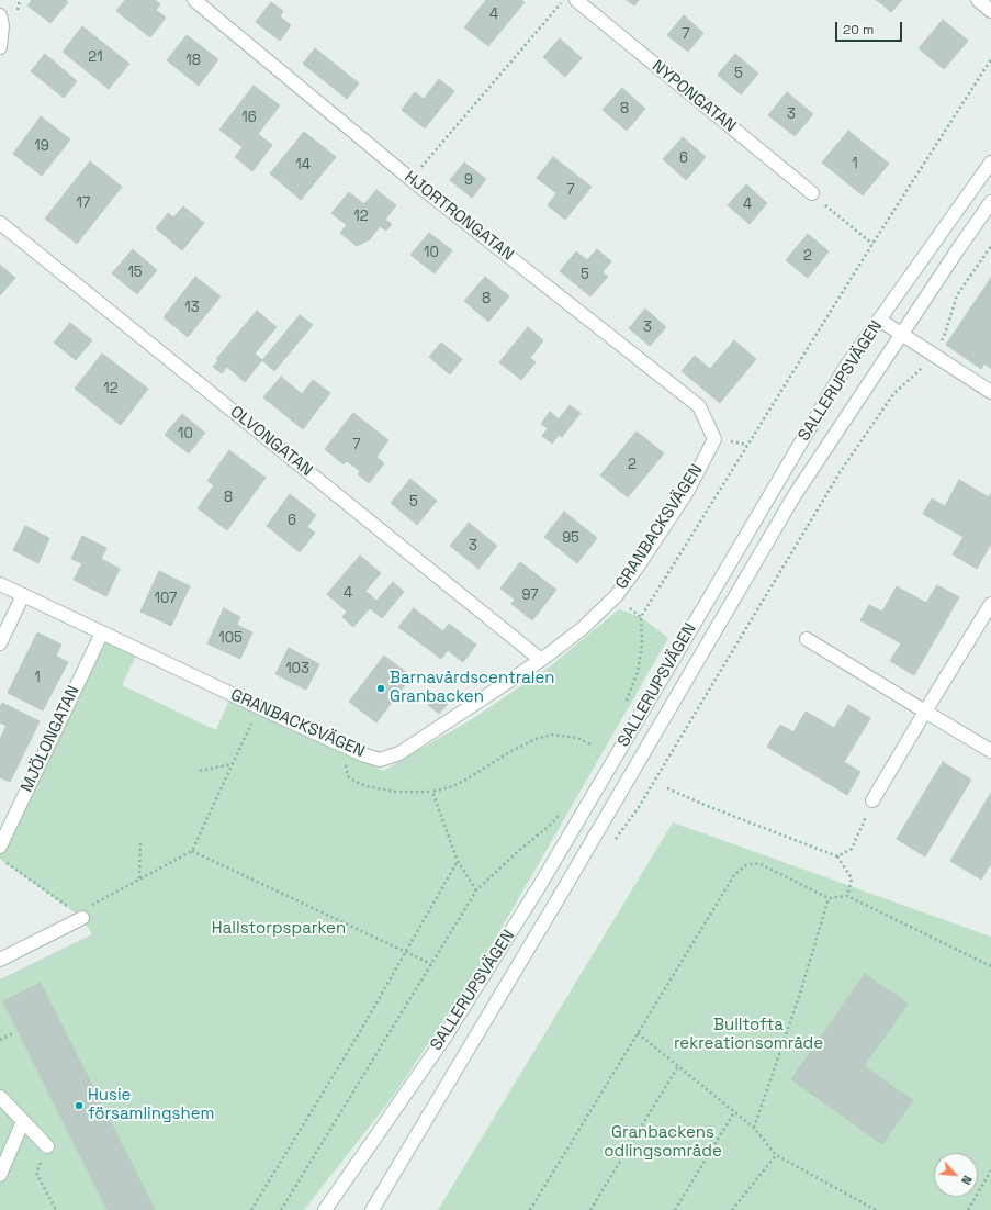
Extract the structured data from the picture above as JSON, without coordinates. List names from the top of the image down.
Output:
{
  "streets": {
    "street": [
      "NYPONGATAN",
      "HJORTRONGATAN",
      "SALLERUPSVÄGEN",
      "OLVONGATAN",
      "GRANBACKSVÄGEN",
      "MJÖLONGATAN"
    ]
  },
  "crossings": [
    ["HJORTRONGATAN", "GRANBACKSVÄGEN"],
    ["OLVONGATAN", "GRANBACKSVÄGEN"],
    ["GRANBACKSVÄGEN", "MJÖLONGATAN"]
  ],
  "parks": ["Hallstorpsparken", "Bulltofta rekreationsområde", "Granbackens odlingsområde"],
  "places": ["Barnavårdscentralen Granbacken", "Husie församlingshem"],
  "house_numbers": [
    "4",
    "7",
    "21",
    "18",
    "5",
    "8",
    "3",
    "16",
    "19",
    "6",
    "1",
    "14",
    "9",
    "7",
    "17",
    "4",
    "12",
    "10",
    "2",
    "15",
    "5",
    "8",
    "13",
    "3",
    "12",
    "10",
    "7",
    "2",
    "8",
    "5",
    "6",
    "95",
    "3",
    "4",
    "97",
    "107",
    "105",
    "103",
    "1"
  ],
  "scale_bar": "20 m",
  "north": "bottom right"
}
